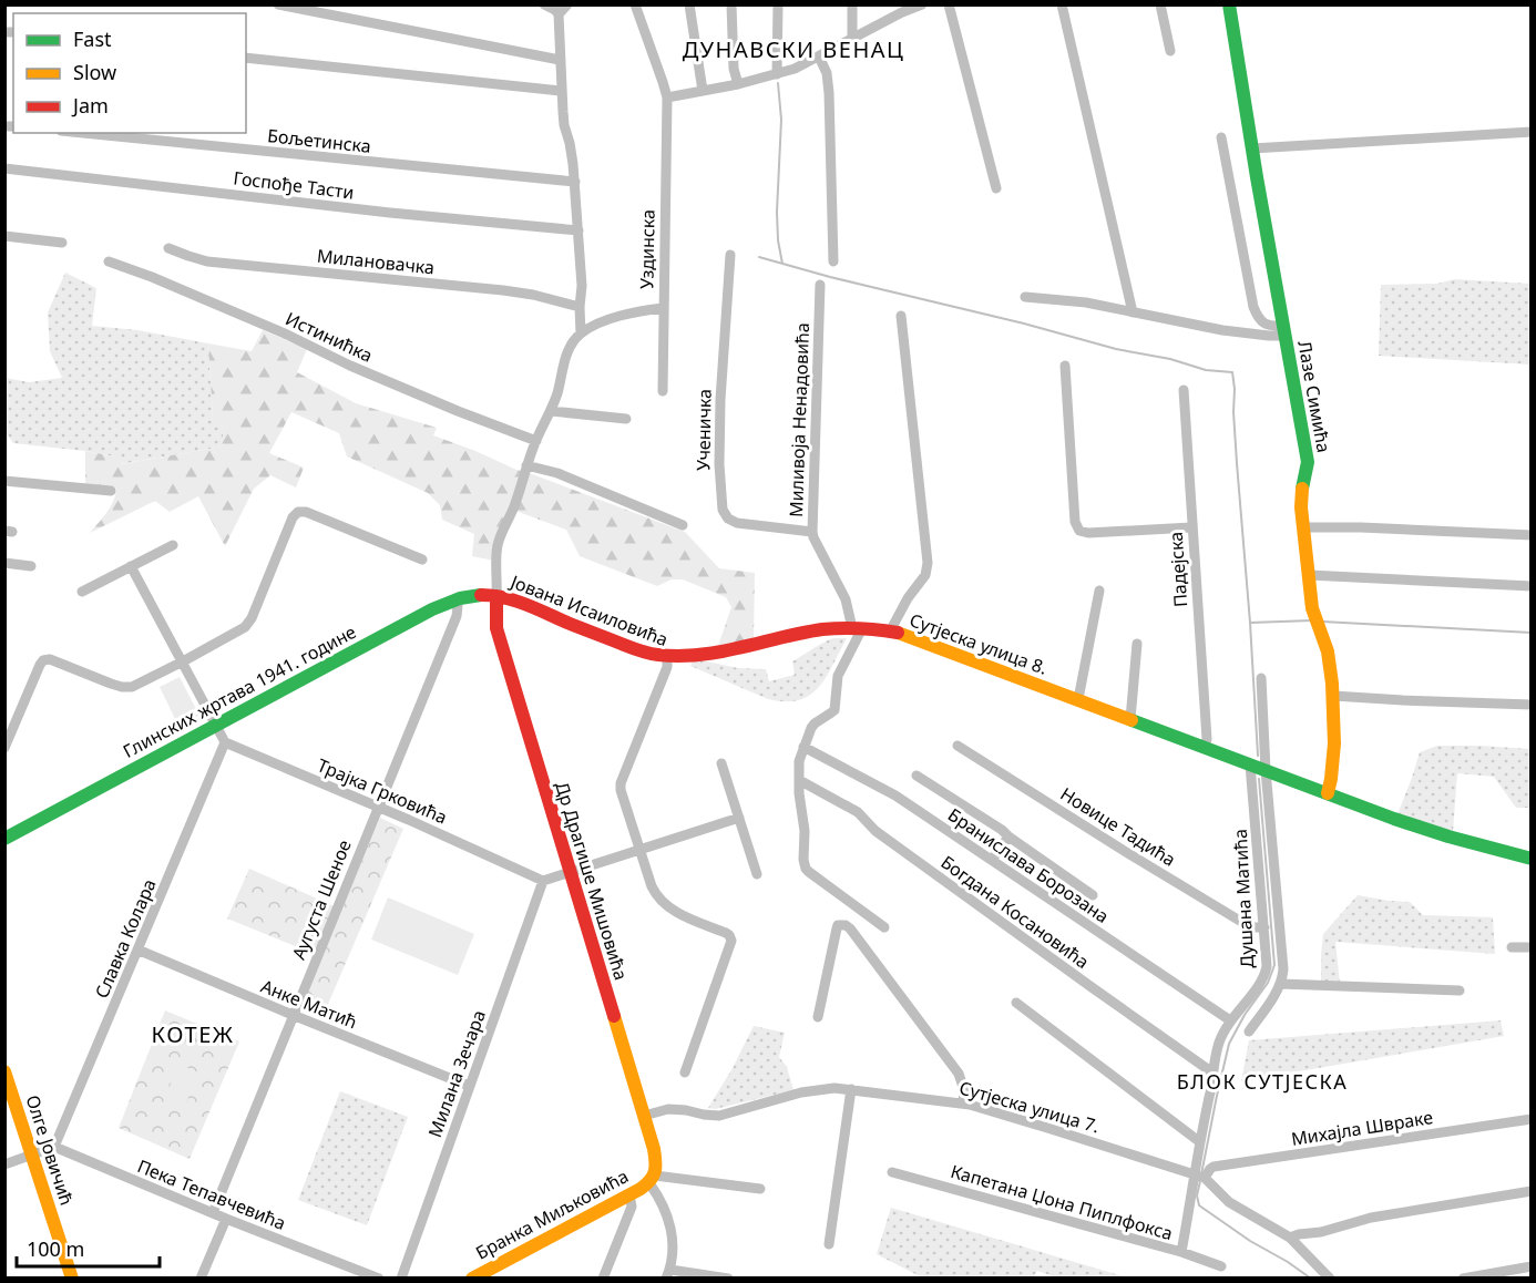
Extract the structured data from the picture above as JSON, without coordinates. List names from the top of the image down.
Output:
{
  "streets": {
    "street": [
      "Бољетинска",
      "Госпође Тасти",
      "Уздинска",
      "Милановачка",
      "Истинићка",
      "Лазе Симића",
      "Миливоја Ненадовића",
      "Ученичка",
      "Падејска",
      "Јована Исаиловића",
      "Сутјеска улица 8.",
      "Глинских жртава 1941. године",
      "Трајка Грковића",
      "Новице Тадића",
      "Бранислава Борозана",
      "Др Драгише Мишовића",
      "Душана Матића",
      "Аугуста Шеное",
      "Богдана Косановића",
      "Славка Колара",
      "Анке Матић",
      "Милана Зечара",
      "Сутјеска улица 7.",
      "Михајла Швраке",
      "Олге Јовичић",
      "Пека Тепавчевића",
      "Капетана Џона Пиплфокса",
      "Бранка Миљковића"
    ]
  },
  "crossings": [
    ["Лазе Симића", "Сутјеска улица 8."],
    ["Миливоја Ненадовића", "Ученичка"],
    ["Миливоја Ненадовића", "Сутјеска улица 8."],
    ["Падејска", "Сутјеска улица 8."],
    ["Јована Исаиловића", "Сутјеска улица 8."],
    ["Јована Исаиловића", "Глинских жртава 1941. године"],
    ["Јована Исаиловића", "Др Драгише Мишовића"],
    ["Сутјеска улица 8.", "Душана Матића"],
    ["Глинских жртава 1941. године", "Др Драгише Мишовића"],
    ["Глинских жртава 1941. године", "Аугуста Шеное"],
    ["Трајка Грковића", "Аугуста Шеное"],
    ["Трајка Грковића", "Славка Колара"],
    ["Трајка Грковића", "Милана Зечара"],
    ["Новице Тадића", "Душана Матића"],
    ["Бранислава Борозана", "Душана Матића"],
    ["Др Драгише Мишовића", "Сутјеска улица 7."],
    ["Др Драгише Мишовића", "Бранка Миљковића"],
    ["Душана Матића", "Богдана Косановића"],
    ["Душана Матића", "Сутјеска улица 7."],
    ["Душана Матића", "Михајла Швраке"],
    ["Душана Матића", "Капетана Џона Пиплфокса"],
    ["Аугуста Шеное", "Анке Матић"],
    ["Аугуста Шеное", "Пека Тепавчевића"],
    ["Славка Колара", "Анке Матић"],
    ["Славка Колара", "Пека Тепавчевића"],
    ["Анке Матић", "Милана Зечара"],
    ["Сутјеска улица 7.", "Михајла Швраке"]
  ],
  "districts": ["ДУНАВСКИ ВЕНАЦ", "КОТЕЖ", "БЛОК СУТЈЕСКА"],
  "legend": ["Fast", "Slow", "Jam"],
  "scale_bar": "100 m"
}
